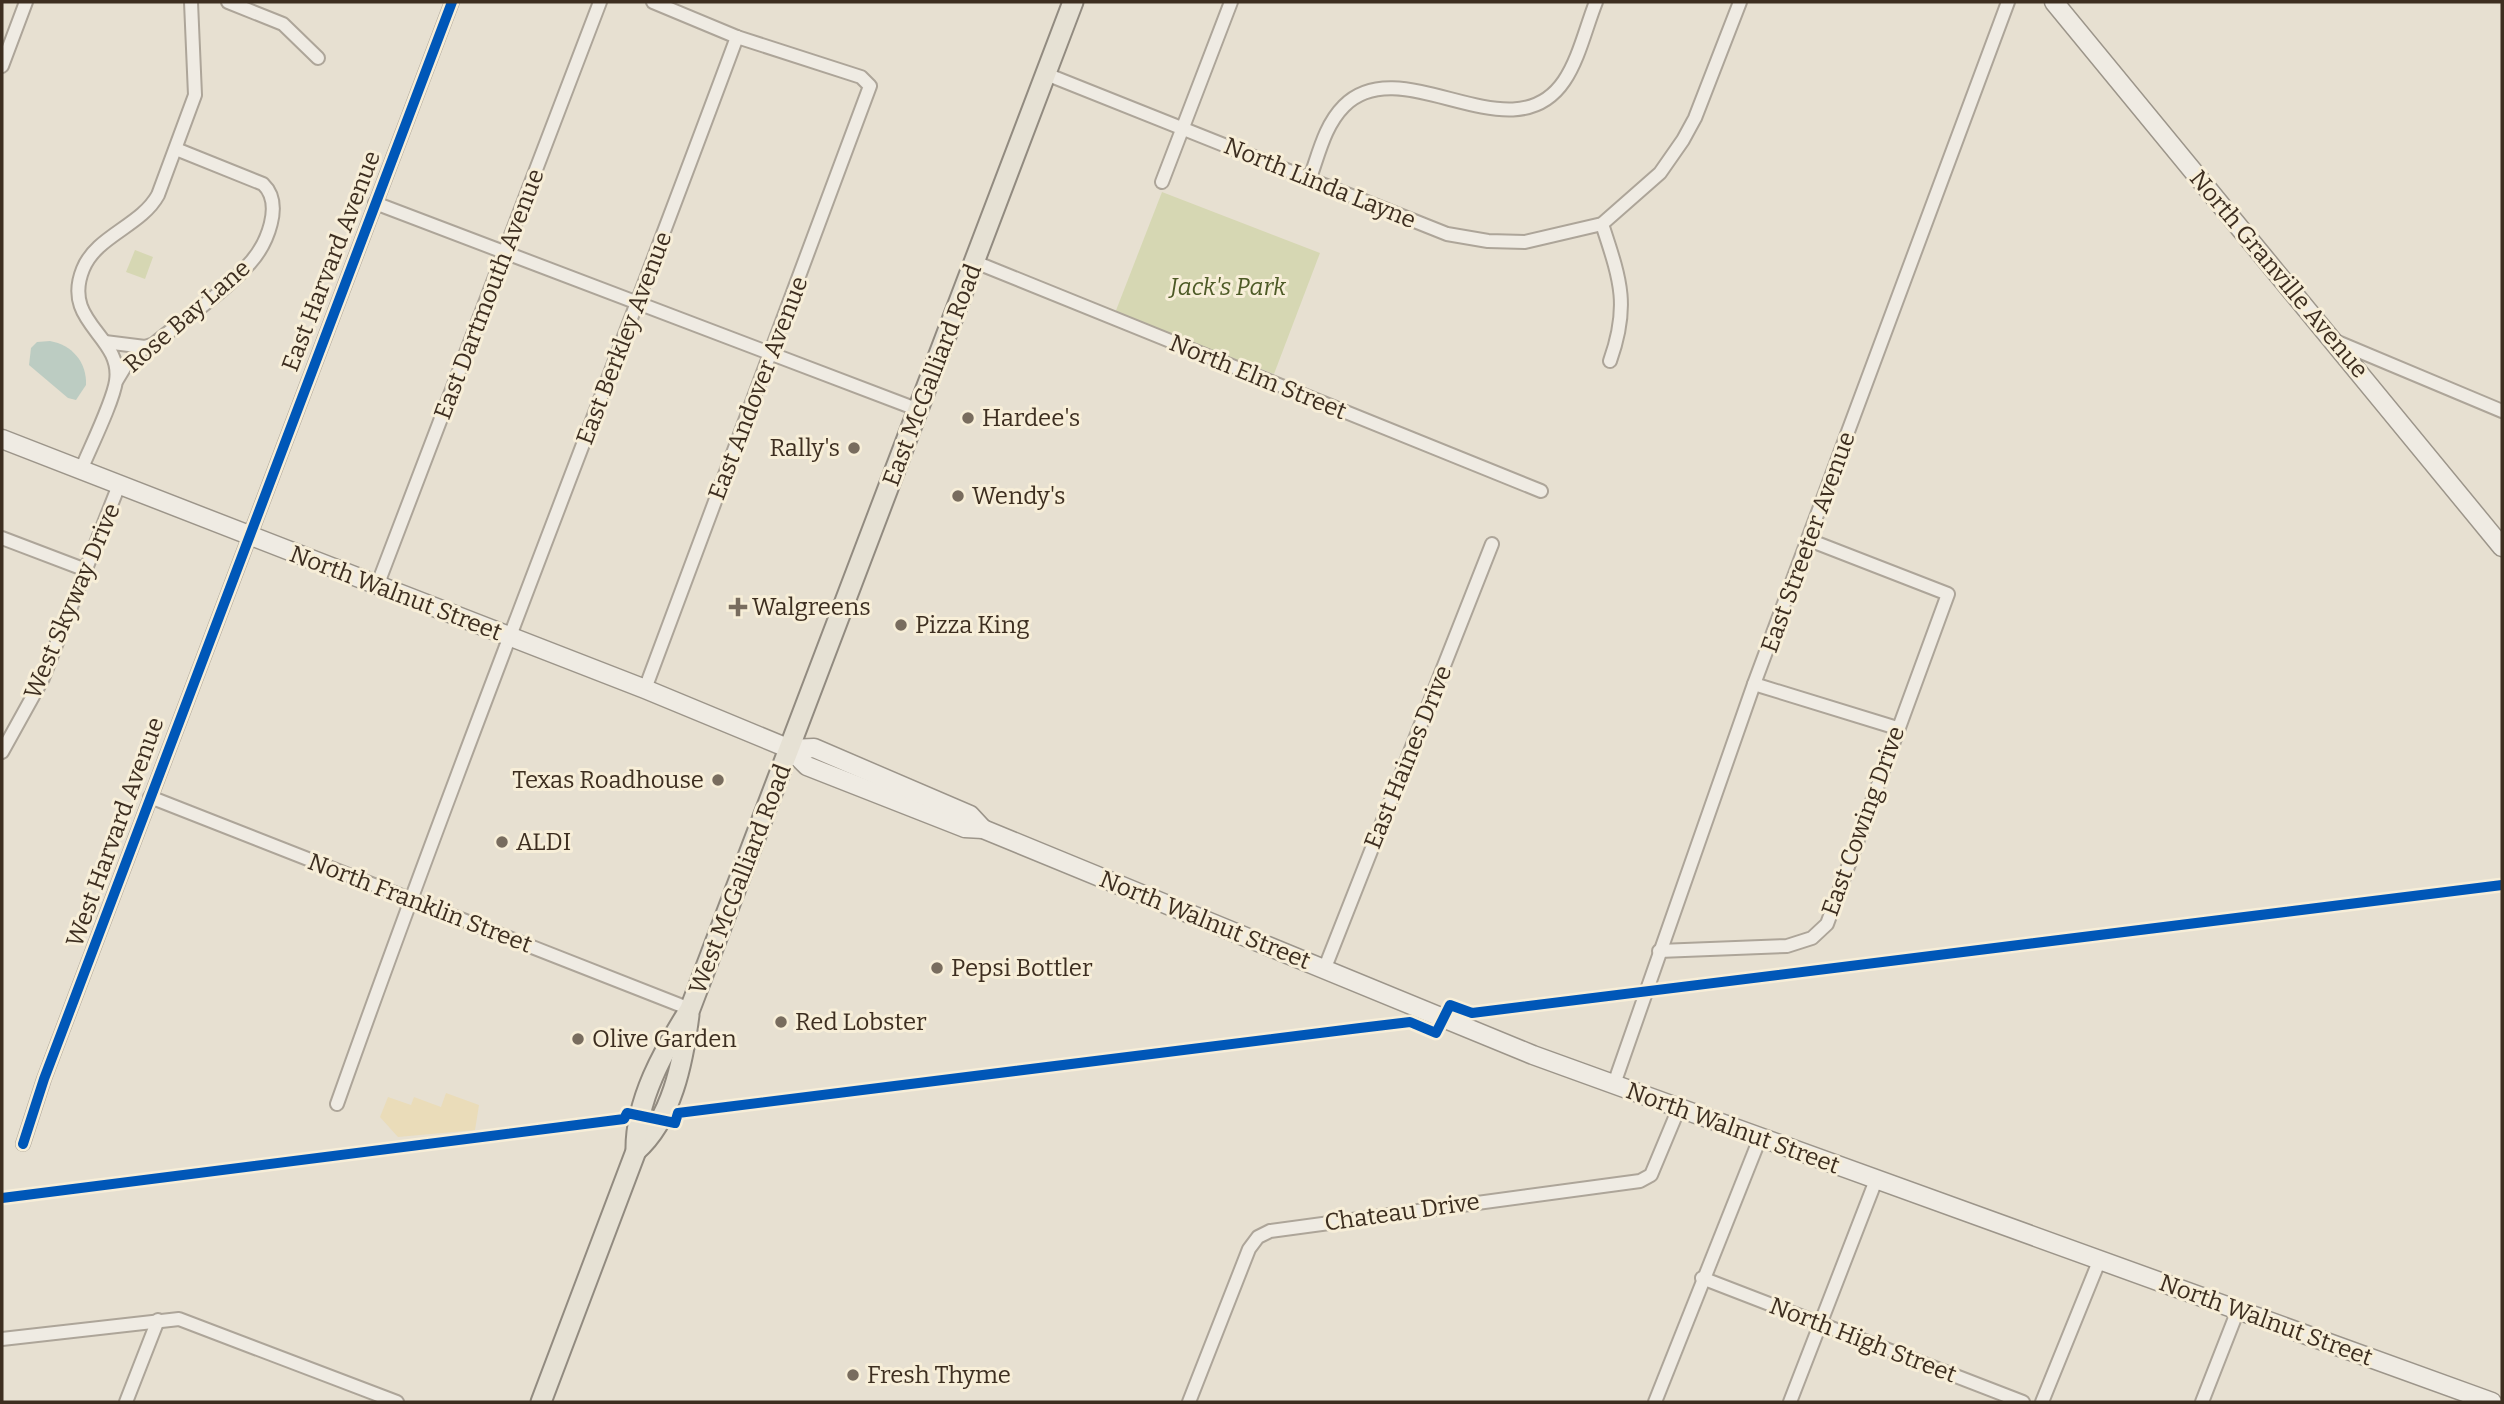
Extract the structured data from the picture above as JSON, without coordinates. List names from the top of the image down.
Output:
{
  "streets": {
    "main road": [
      "North Granville Avenue",
      "East McGalliard Road",
      "North Walnut Street",
      "West McGalliard Road"
    ],
    "street": [
      "North Linda Layne",
      "East Harvard Avenue",
      "East Dartmouth Avenue",
      "Rose Bay Lane",
      "East Berkley Avenue",
      "North Elm Street",
      "East Andover Avenue",
      "East Streeter Avenue",
      "West Skyway Drive",
      "East Haines Drive",
      "East Cowing Drive",
      "West Harvard Avenue",
      "North Franklin Street",
      "Chateau Drive",
      "North High Street"
    ]
  },
  "crossings": [
    ["North Linda Layne", "East McGalliard Road"],
    ["East Harvard Avenue", "North Walnut Street"],
    ["East Harvard Avenue", "West Harvard Avenue"],
    ["East Dartmouth Avenue", "North Walnut Street"],
    ["Rose Bay Lane", "North Walnut Street"],
    ["East Berkley Avenue", "East Andover Avenue"],
    ["East Berkley Avenue", "North Walnut Street"],
    ["East Berkley Avenue", "North Franklin Street"],
    ["East McGalliard Road", "North Elm Street"],
    ["East McGalliard Road", "North Walnut Street"],
    ["East McGalliard Road", "West McGalliard Road"],
    ["East Andover Avenue", "North Walnut Street"],
    ["East Streeter Avenue", "North Walnut Street"],
    ["East Streeter Avenue", "East Cowing Drive"],
    ["North Walnut Street", "West Skyway Drive"],
    ["North Walnut Street", "East Haines Drive"],
    ["North Walnut Street", "West Harvard Avenue"],
    ["North Walnut Street", "West McGalliard Road"],
    ["North Walnut Street", "Chateau Drive"],
    ["West Harvard Avenue", "North Franklin Street"],
    ["West McGalliard Road", "North Franklin Street"]
  ],
  "parks": ["Jack's Park"],
  "places": {
    "other": [
      "Hardee's",
      "Rally's",
      "Wendy's",
      "Pizza King",
      "Texas Roadhouse",
      "ALDI",
      "Pepsi Bottler",
      "Red Lobster",
      "Olive Garden",
      "Fresh Thyme"
    ],
    "health": ["Walgreens"]
  }
}
